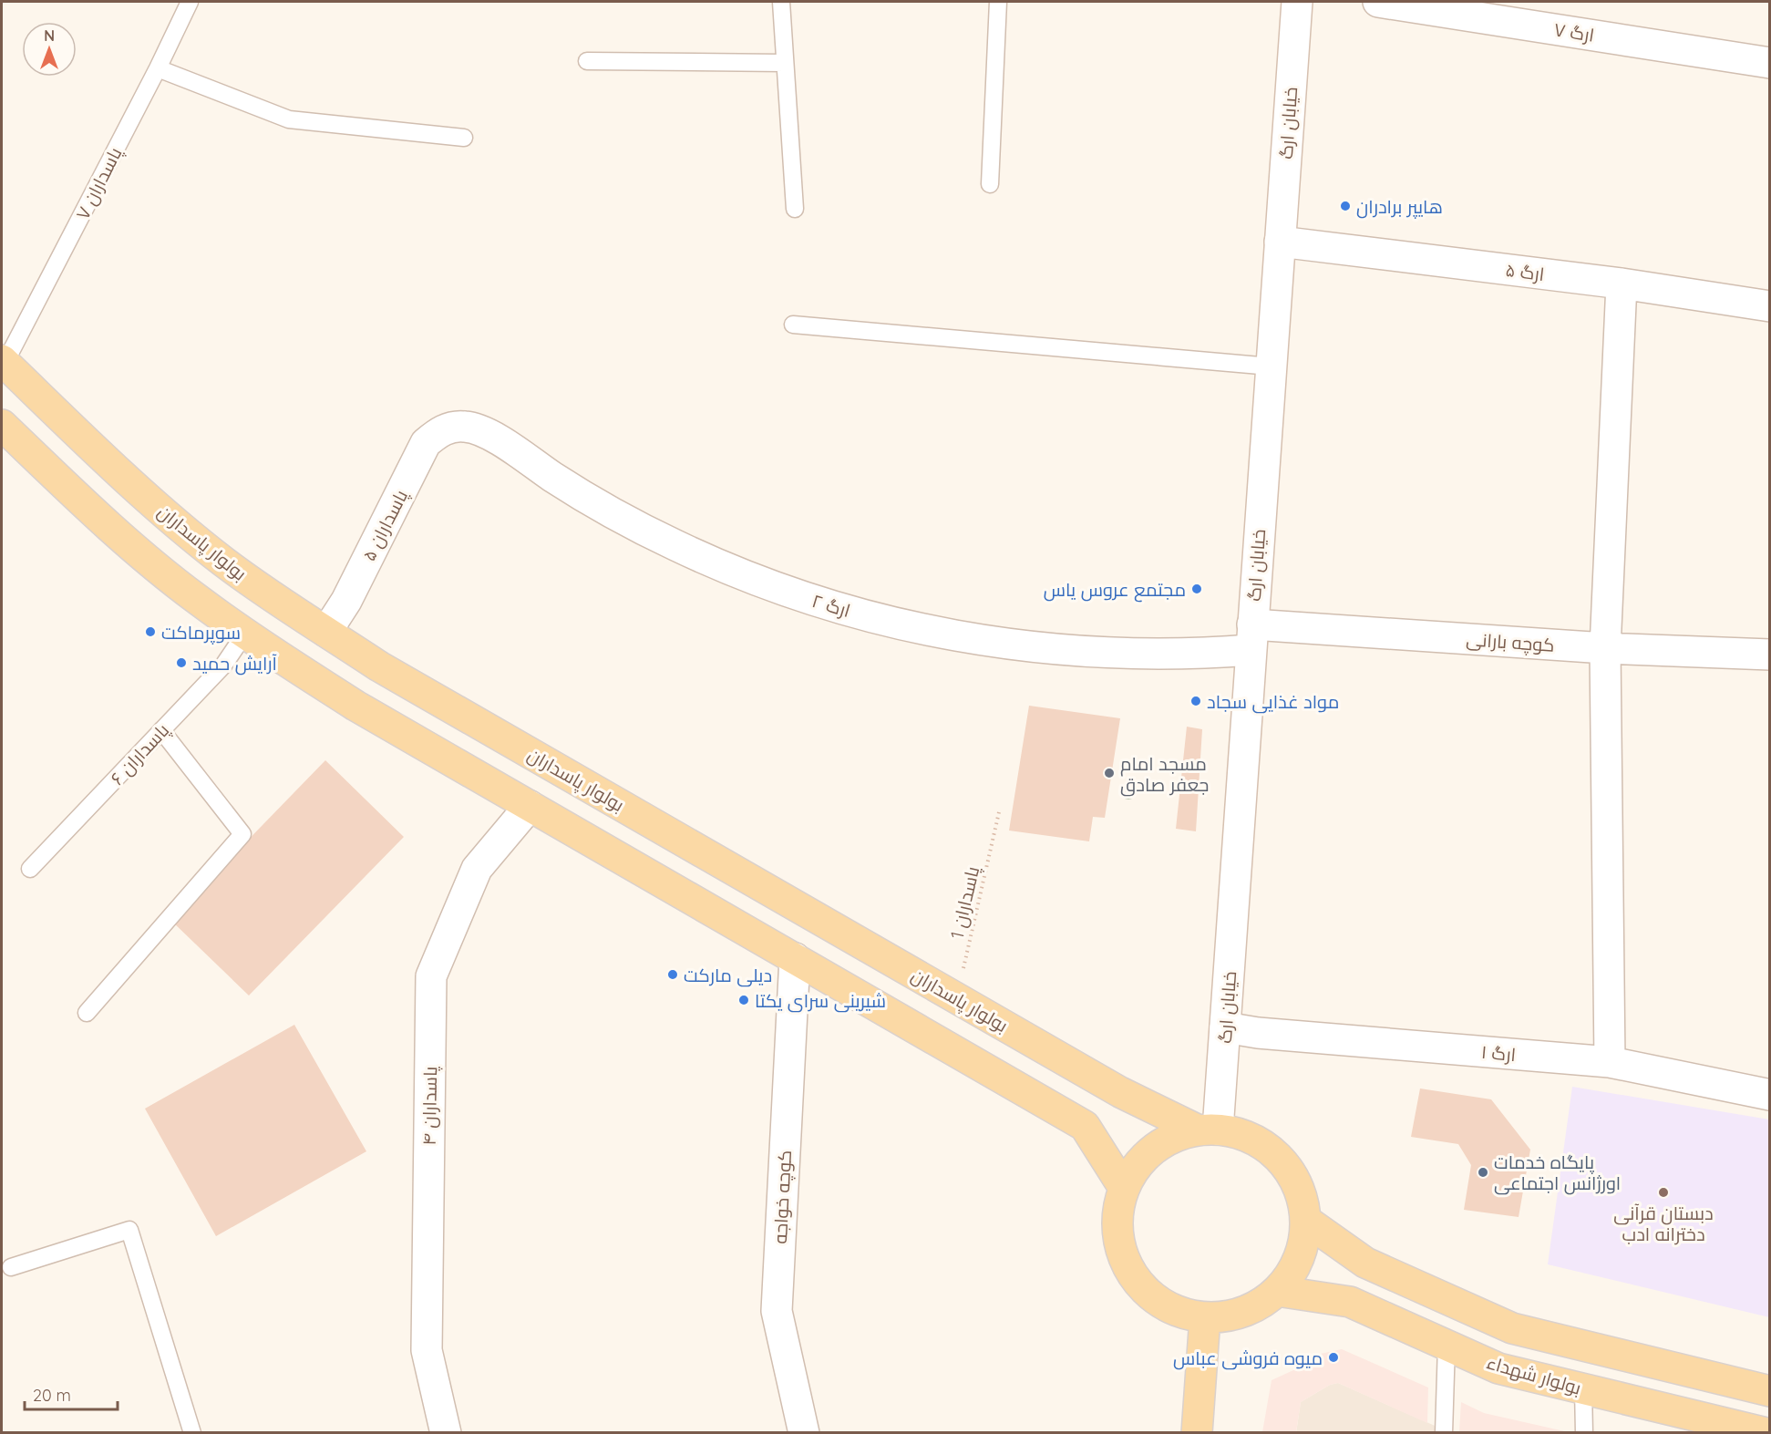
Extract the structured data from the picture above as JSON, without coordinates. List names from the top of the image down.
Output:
{
  "streets": {
    "main road": ["بولوار پاسداران", "بولوار شهداء"],
    "street": [
      "ارگ ۷",
      "خیابان ارگ",
      "ارگ ۵",
      "پاسداران ۵",
      "ارگ ۲",
      "کوچه بارانی",
      "ارگ ۱",
      "پاسداران ۴",
      "کوچه خواجه"
    ],
    "lane": ["پاسداران ۷", "پاسداران ۶"],
    "path": ["پاسداران 1"]
  },
  "crossings": [
    ["خیابان ارگ", "ارگ ۵"],
    ["خیابان ارگ", "بولوار پاسداران"],
    ["خیابان ارگ", "ارگ ۲"],
    ["خیابان ارگ", "کوچه بارانی"],
    ["خیابان ارگ", "ارگ ۱"],
    ["خیابان ارگ", "بولوار شهداء"],
    ["پاسداران ۷", "بولوار پاسداران"],
    ["پاسداران ۵", "بولوار پاسداران"],
    ["پاسداران ۵", "ارگ ۲"],
    ["بولوار پاسداران", "پاسداران 1"],
    ["بولوار پاسداران", "بولوار شهداء"],
    ["ارگ ۲", "کوچه بارانی"]
  ],
  "places": [
    "هایپر برادران",
    "مجتمع عروس یاس",
    "سوپرماکت",
    "آرایش حمید",
    "مواد غذایی سجاد",
    "مسجد امام جعفر صادق",
    "دیلی مارکت",
    "شیرینی سرای یکتا",
    "پایگاه خدمات اورژانس اجتماعی",
    "دبستان قرآنی دخترانه ادب",
    "میوه فروشی عباس"
  ],
  "scale_bar": "20 m",
  "north": "top"
}
